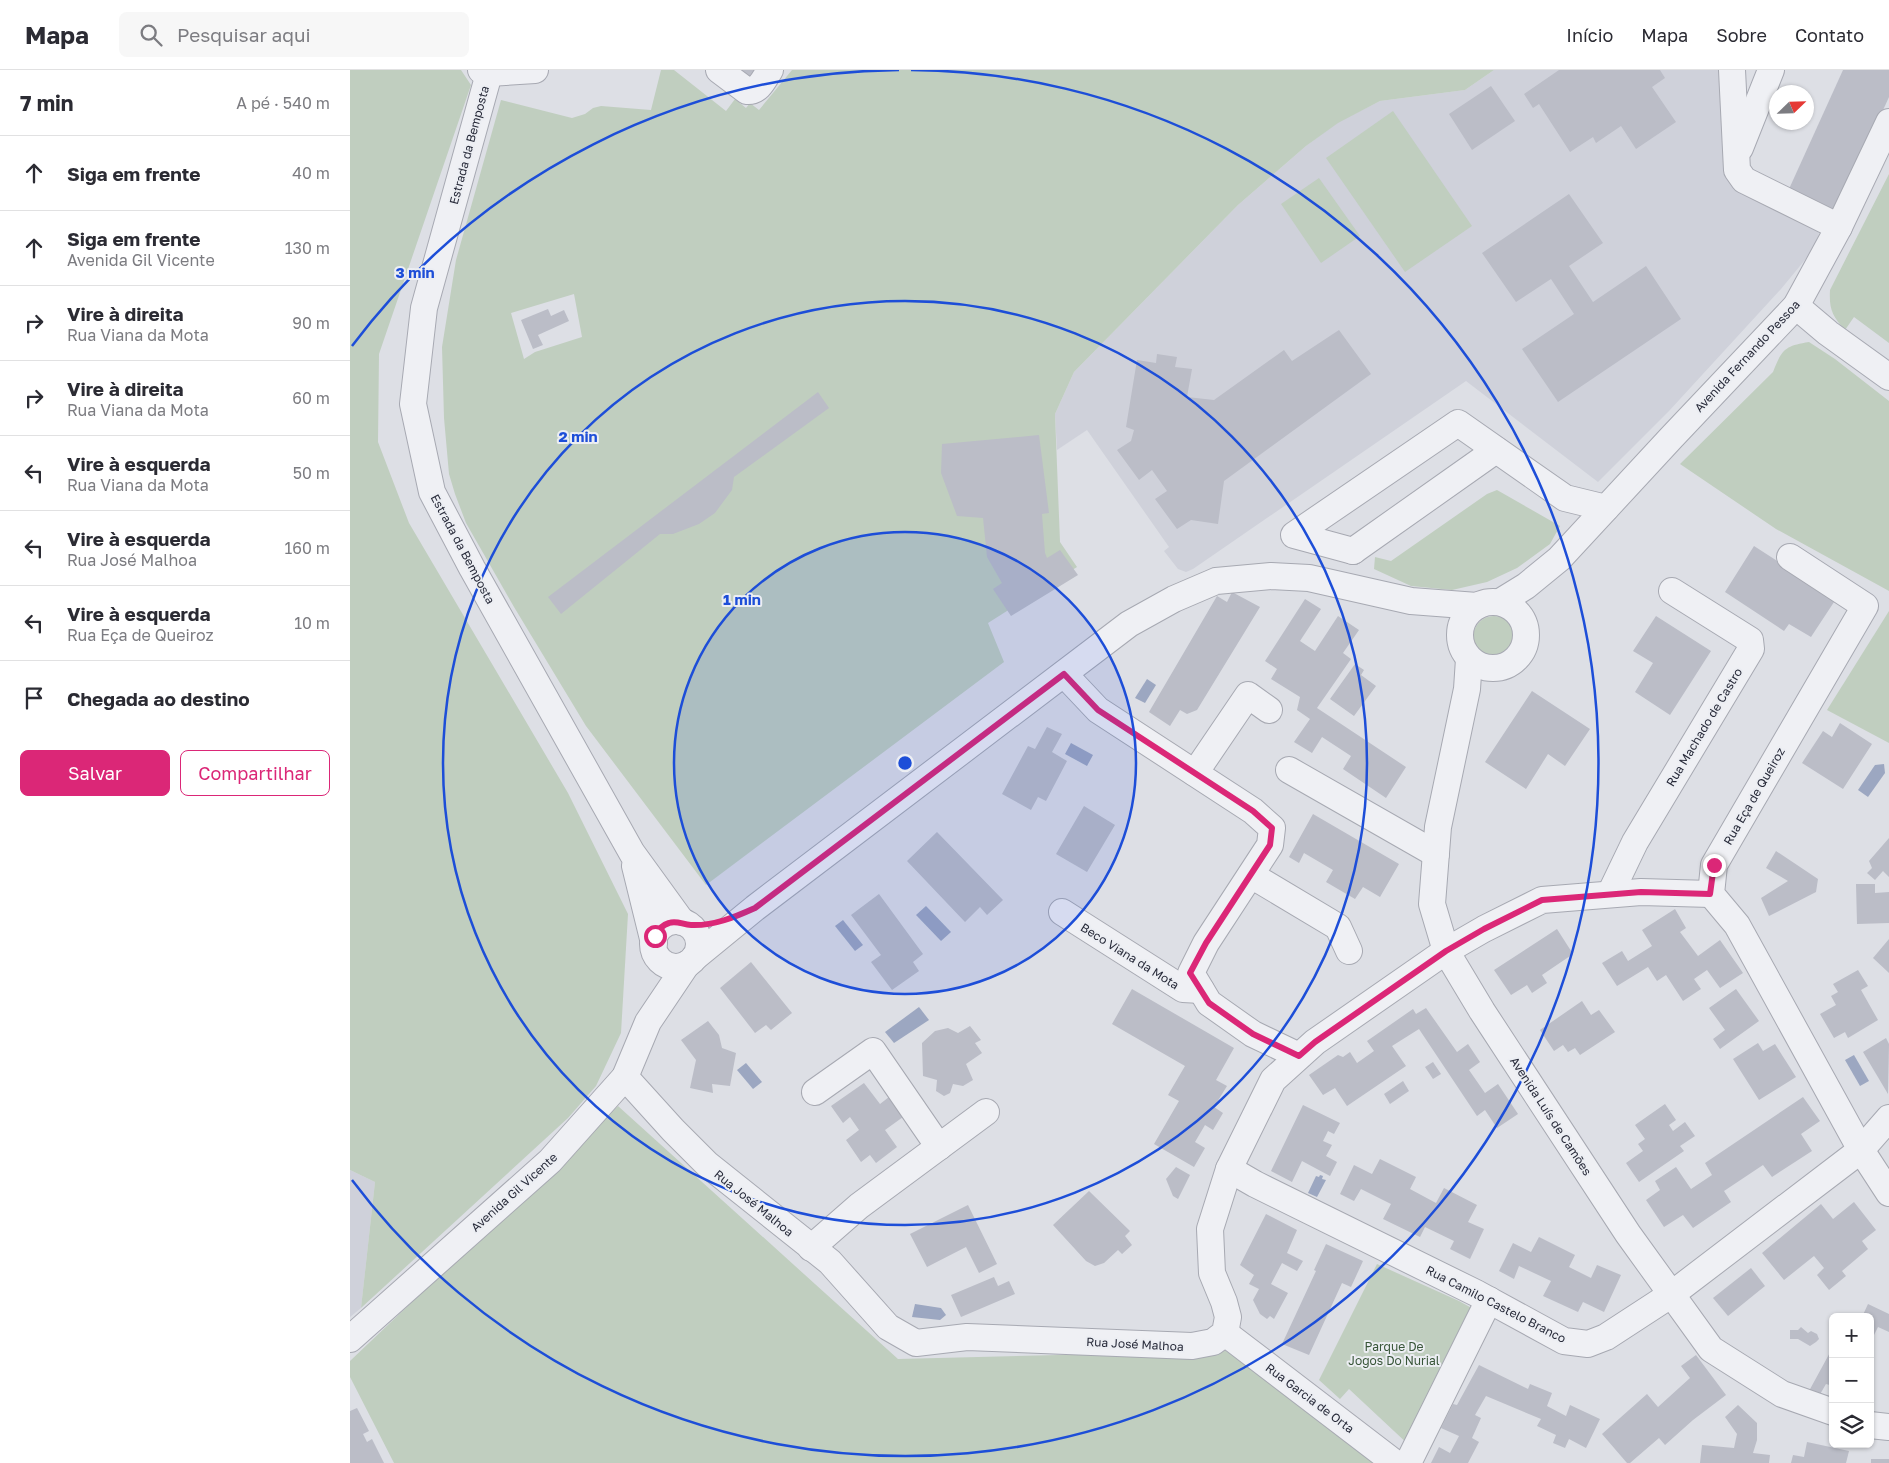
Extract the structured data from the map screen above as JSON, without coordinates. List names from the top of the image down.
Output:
{
  "streets": {
    "street": [
      "Estrada da Bemposta",
      "Avenida Fernando Pessoa",
      "Rua Machado de Castro",
      "Rua Eça de Queiroz",
      "Beco Viana da Mota",
      "Avenida Luís de Camões",
      "Avenida Gil Vicente",
      "Rua José Malhoa",
      "Rua Camilo Castelo Branco",
      "Rua Garcia de Orta"
    ]
  },
  "crossings": [
    ["Avenida Luís de Camões", "Rua Camilo Castelo Branco"],
    ["Avenida Gil Vicente", "Rua José Malhoa"],
    ["Rua José Malhoa", "Rua Garcia de Orta"]
  ],
  "parks": ["Parque De Jogos Do Nurial"],
  "north": "top right",
  "page": {
    "header": "Mapa",
    "search": "Pesquisar aqui",
    "nav": [
      "Início",
      "Mapa",
      "Sobre",
      "Contato"
    ],
    "heading": ["7 min", "A pé · 540 m"],
    "list": [
      ["Siga em frente", "40 m"],
      ["Siga em frente", "Avenida Gil Vicente", "130 m"],
      ["Vire à direita", "Rua Viana da Mota", "90 m"],
      ["Vire à direita", "Rua Viana da Mota", "60 m"],
      ["Vire à esquerda", "Rua Viana da Mota", "50 m"],
      ["Vire à esquerda", "Rua José Malhoa", "160 m"],
      ["Vire à esquerda", "Rua Eça de Queiroz", "10 m"],
      "Chegada ao destino"
    ],
    "buttons": ["Salvar", "Compartilhar"],
    "map_buttons": ["+", "−"]
  },
  "rings": ["3 min", "2 min", "1 min"]
}
